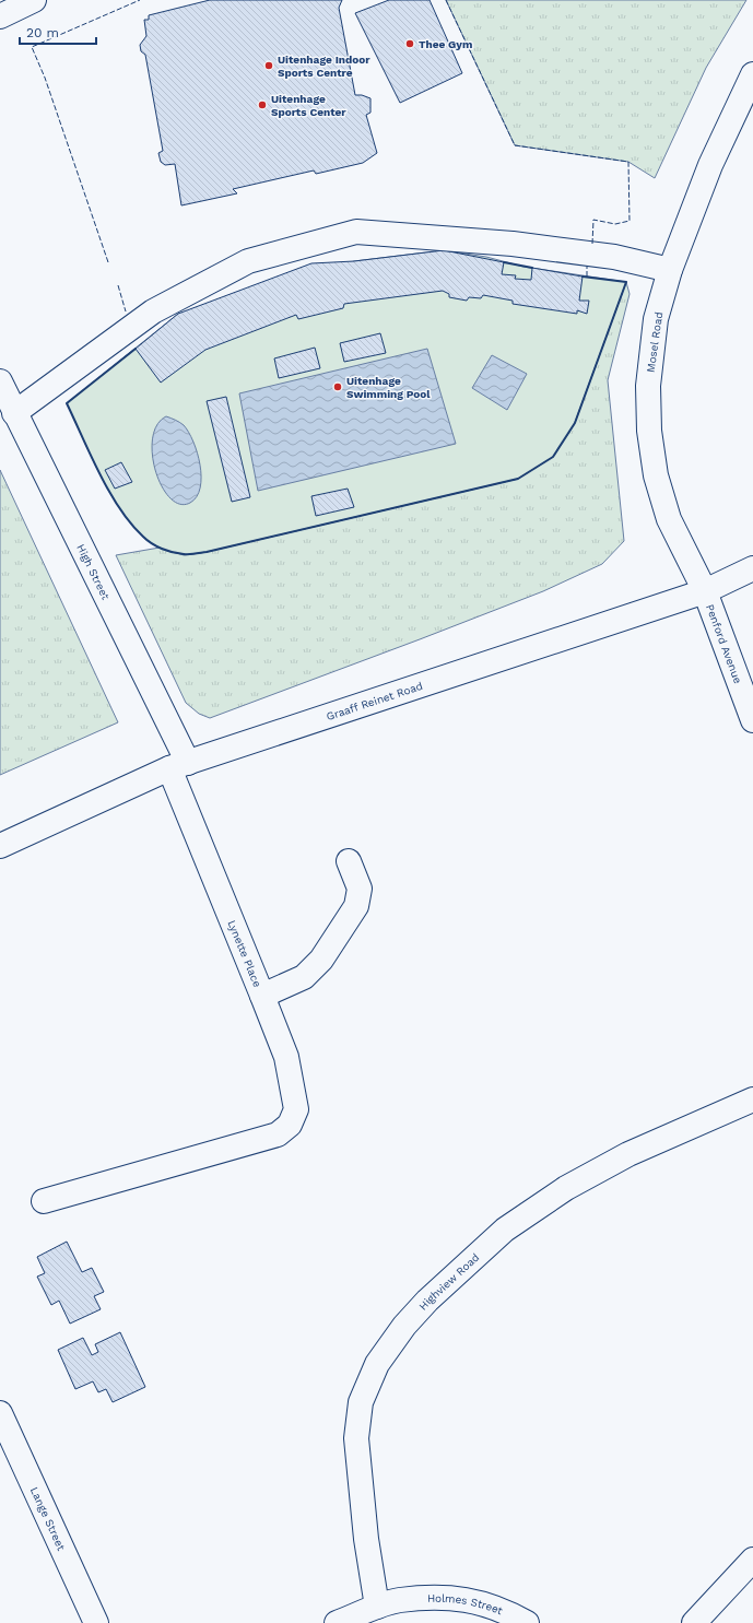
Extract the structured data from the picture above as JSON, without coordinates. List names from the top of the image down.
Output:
{
  "streets": {
    "street": [
      "Mosel Road",
      "High Street",
      "Penford Avenue",
      "Graaff Reinet Road",
      "Lynette Place",
      "Highview Road",
      "Lange Street",
      "Holmes Street"
    ]
  },
  "crossings": [
    ["Mosel Road", "Penford Avenue"],
    ["Mosel Road", "Graaff Reinet Road"],
    ["High Street", "Graaff Reinet Road"],
    ["High Street", "Lynette Place"],
    ["Penford Avenue", "Graaff Reinet Road"],
    ["Graaff Reinet Road", "Lynette Place"],
    ["Highview Road", "Holmes Street"]
  ],
  "places": [
    "Thee Gym",
    "Uitenhage Indoor Sports Centre",
    "Uitenhage Sports Center",
    "Uitenhage Swimming Pool"
  ],
  "scale_bar": "20 m"
}
